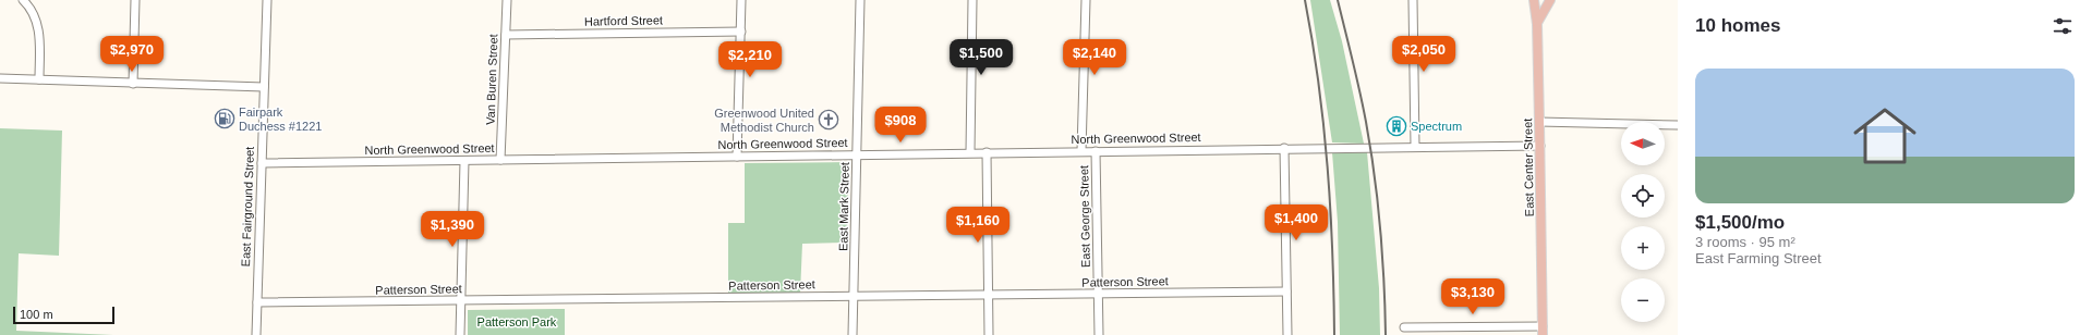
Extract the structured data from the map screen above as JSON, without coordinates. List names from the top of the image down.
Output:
{
  "streets": {
    "main road": ["East Center Street"],
    "street": [
      "Hartford Street",
      "Van Buren Street",
      "North Greenwood Street",
      "East Fairground Street",
      "East Mark Street",
      "East George Street",
      "Patterson Street"
    ]
  },
  "crossings": [
    ["Hartford Street", "Van Buren Street"],
    ["Van Buren Street", "North Greenwood Street"],
    ["North Greenwood Street", "East Center Street"],
    ["North Greenwood Street", "East Fairground Street"],
    ["North Greenwood Street", "East Mark Street"],
    ["North Greenwood Street", "East George Street"],
    ["East Fairground Street", "Patterson Street"],
    ["East Mark Street", "Patterson Street"],
    ["East George Street", "Patterson Street"]
  ],
  "parks": ["Patterson Park"],
  "places": {
    "fuel station": ["Fairpark Duchess #1221"],
    "church": ["Greenwood United Methodist Church"],
    "building": ["Spectrum"]
  },
  "scale_bar": "100 m",
  "north": "left",
  "page": {
    "heading": "10 homes",
    "price": [
      "$2,970",
      "$2,050",
      "$1,500",
      "$2,140",
      "$2,210",
      "$908",
      "$1,400",
      "$1,160",
      "$1,390",
      "$3,130"
    ],
    "list": [
      {
        "name": "$1,500/mo",
        "note": "3 rooms · 95 m² · East Farming Street"
      }
    ],
    "map_buttons": ["+", "−"],
    "scale": "100 m"
  }
}
